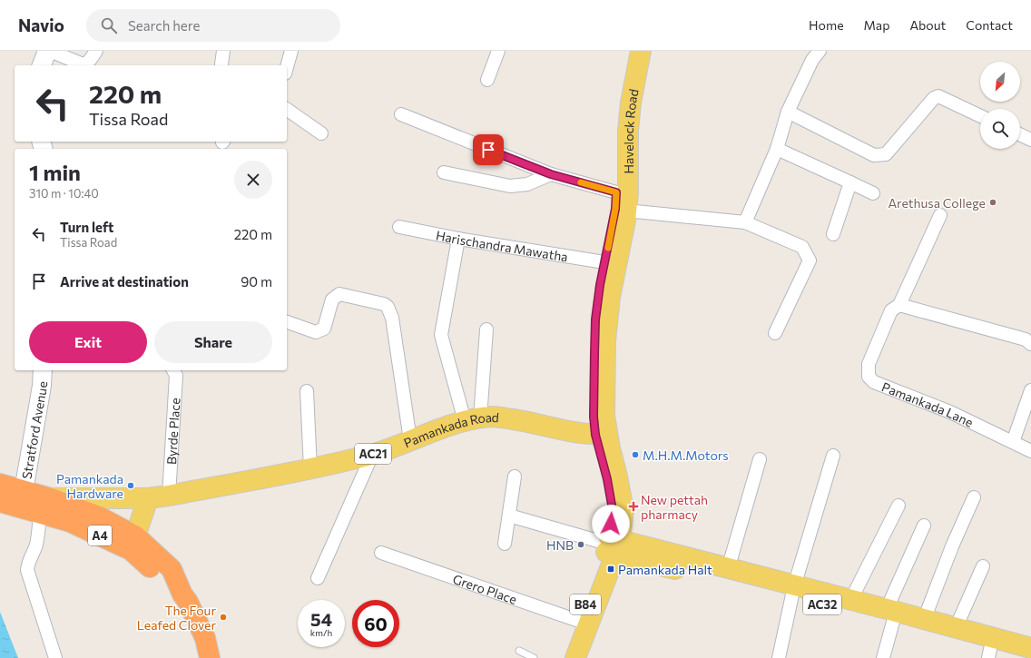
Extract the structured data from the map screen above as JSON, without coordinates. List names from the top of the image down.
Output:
{
  "streets": {
    "highway": ["A4"],
    "main road": [
      "Havelock Road",
      "Stratford Avenue",
      "Pamankada Road",
      "AC21",
      "B84",
      "AC32"
    ],
    "street": [
      "Harischandra Mawatha",
      "Pamankada Lane",
      "Byrde Place",
      "Grero Place"
    ]
  },
  "crossings": [
    ["Havelock Road", "Harischandra Mawatha"],
    ["Havelock Road", "Pamankada Road"],
    ["Havelock Road", "Grero Place"],
    ["Havelock Road", "AC32"],
    ["Stratford Avenue", "A4"],
    ["Byrde Place", "Pamankada Road"],
    ["Pamankada Road", "A4"]
  ],
  "places": {
    "other": [
      "Arethusa College",
      "M.H.M.Motors",
      "Pamankada Hardware",
      "HNB",
      "The Four Leafed Clover"
    ],
    "health": ["New pettah pharmacy"],
    "transit": ["Pamankada Halt"]
  },
  "north": "bottom left",
  "page": {
    "header": "Navio",
    "search": "Search here",
    "nav": [
      "Home",
      "Map",
      "About",
      "Contact"
    ],
    "turn": ["220 m", "Tissa Road"],
    "heading": ["1 min", "310 m · 10:40"],
    "list": [
      {
        "name": "Turn left",
        "note": "Tissa Road",
        "value": "220 m"
      },
      {
        "name": "Arrive at destination",
        "value": "90 m"
      }
    ],
    "buttons": ["Exit", "Share"],
    "speed": "54 km/h",
    "limit": "60"
  }
}
